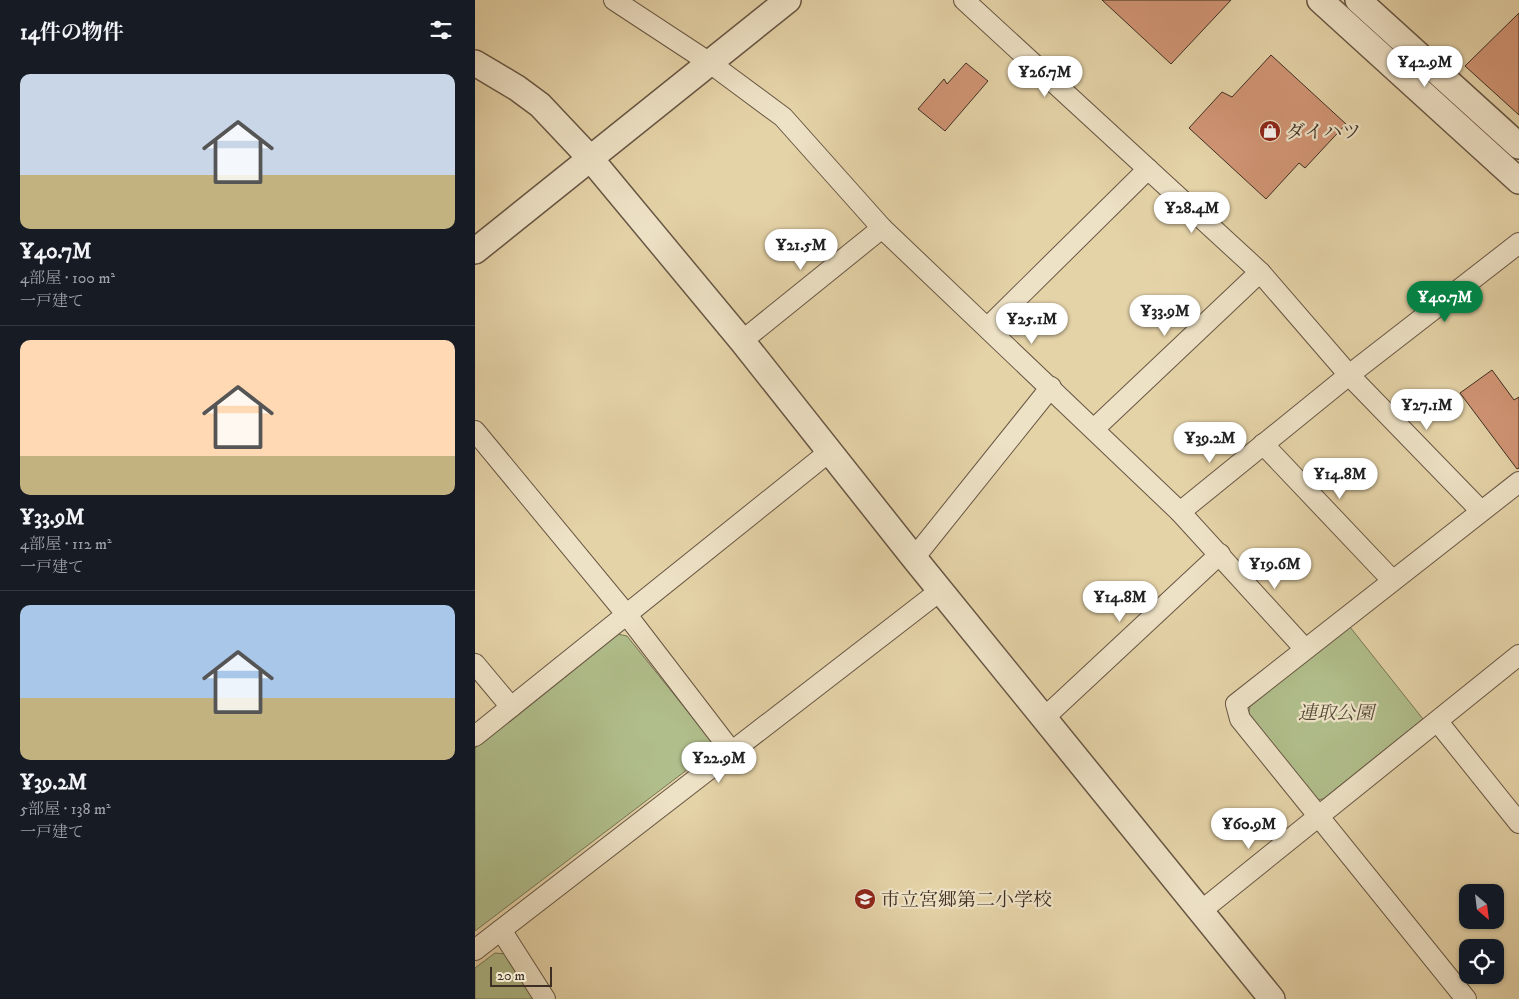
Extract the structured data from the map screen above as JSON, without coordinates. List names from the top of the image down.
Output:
{
  "parks": ["連取公園"],
  "places": {
    "shop": ["ダイハツ"],
    "school or university": ["市立宮郷第二小学校"]
  },
  "scale_bar": "20 m",
  "north": "bottom right",
  "page": {
    "heading": "14件の物件",
    "price": [
      "¥42.9M",
      "¥26.7M",
      "¥28.4M",
      "¥21.5M",
      "¥40.7M",
      "¥33.9M",
      "¥25.1M",
      "¥27.1M",
      "¥39.2M",
      "¥14.8M",
      "¥19.6M",
      "¥14.8M",
      "¥22.9M",
      "¥60.9M"
    ],
    "list": [
      {
        "name": "¥40.7M",
        "note": "4部屋 · 100 m² · 一戸建て"
      },
      {
        "name": "¥33.9M",
        "note": "4部屋 · 112 m² · 一戸建て"
      },
      {
        "name": "¥39.2M",
        "note": "5部屋 · 138 m² · 一戸建て"
      }
    ],
    "scale": "20 m"
  }
}
